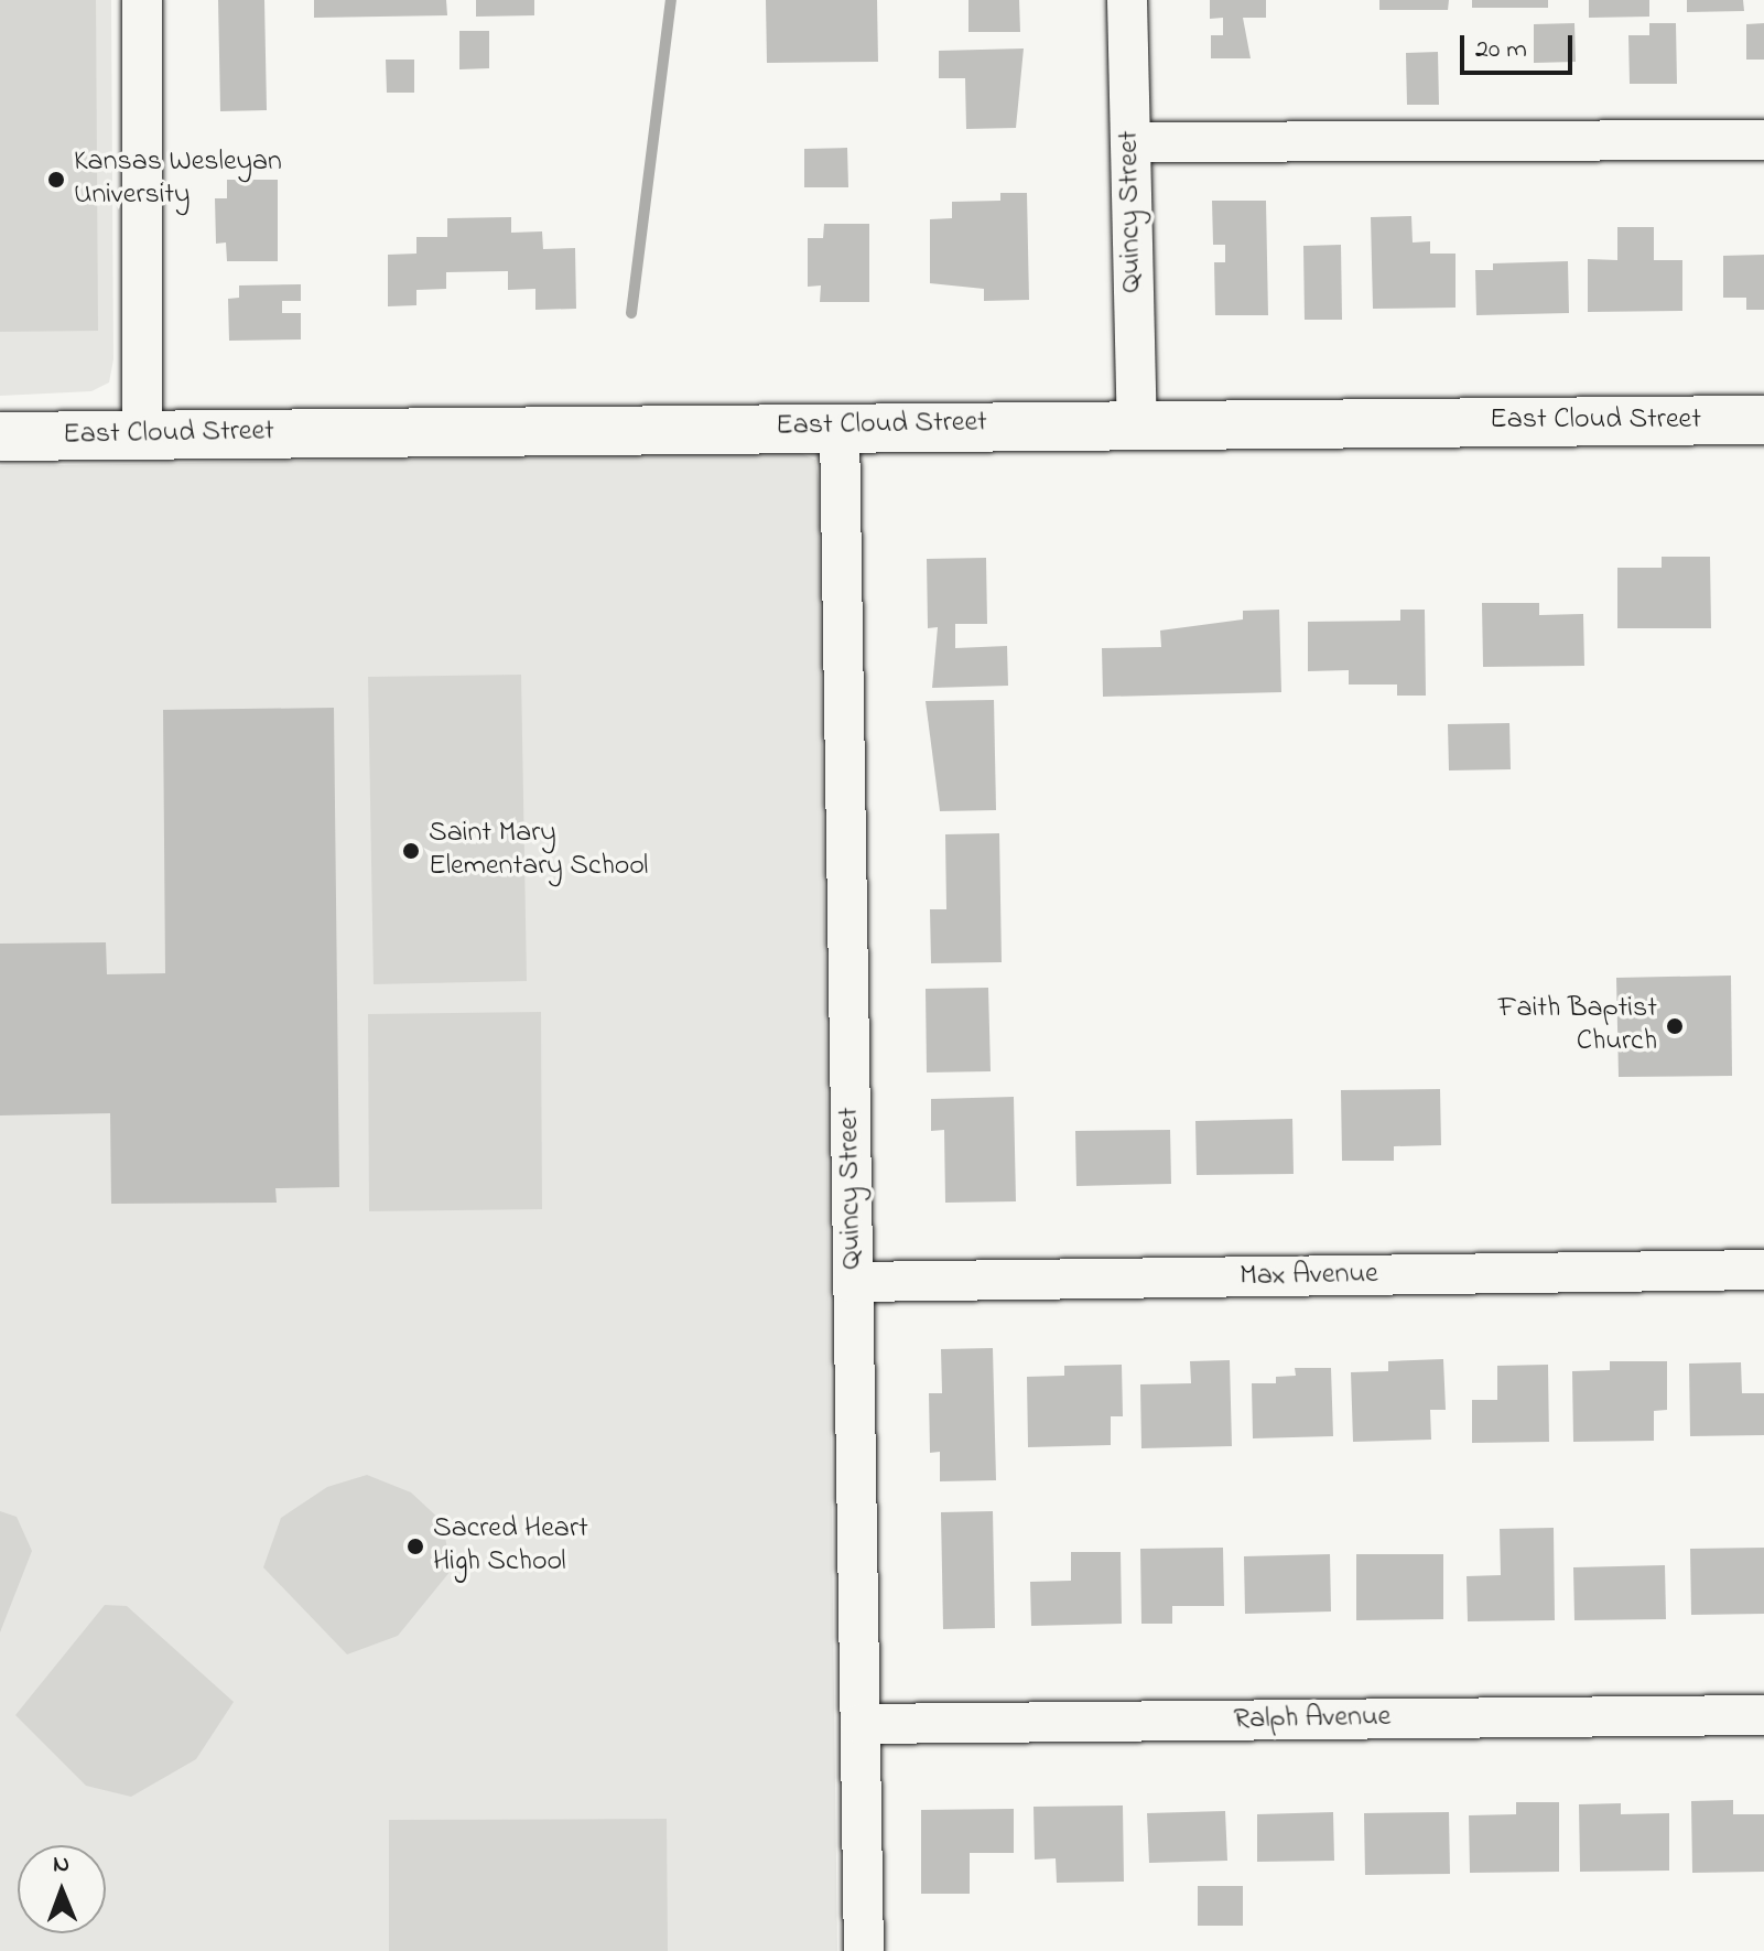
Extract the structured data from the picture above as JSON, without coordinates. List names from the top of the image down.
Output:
{
  "streets": {
    "main road": ["East Cloud Street"],
    "street": ["Quincy Street", "Max Avenue", "Ralph Avenue"]
  },
  "crossings": [
    ["Quincy Street", "East Cloud Street"],
    ["Quincy Street", "Max Avenue"],
    ["Quincy Street", "Ralph Avenue"]
  ],
  "places": [
    "Kansas Wesleyan University",
    "Saint Mary Elementary School",
    "Faith Baptist Church",
    "Sacred Heart High School"
  ],
  "scale_bar": "20 m",
  "north": "top"
}
